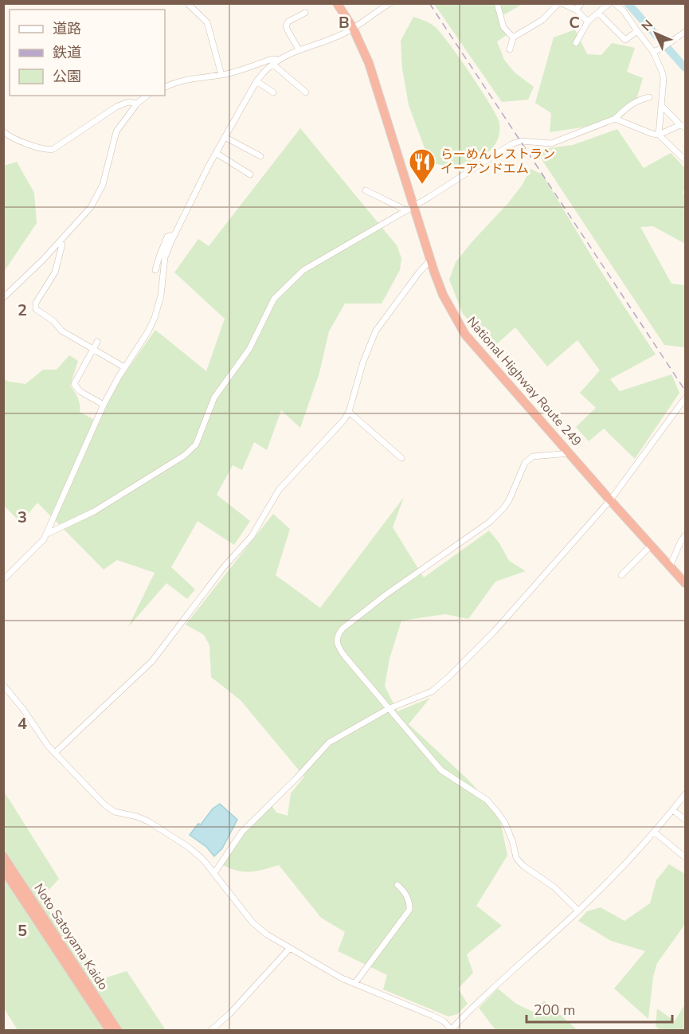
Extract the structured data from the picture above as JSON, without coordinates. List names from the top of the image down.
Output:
{
  "streets": {
    "highway": ["National Highway Route 249", "Noto Satoyama Kaido"]
  },
  "places": {
    "restaurant": ["らーめんレストラン イーアンドエム"]
  },
  "legend": ["道路", "鉄道", "公園"],
  "scale_bar": "200 m",
  "north": "top left",
  "grid": {
    "columns": ["B", "C"],
    "rows": [
      "2",
      "3",
      "4",
      "5"
    ]
  }
}
